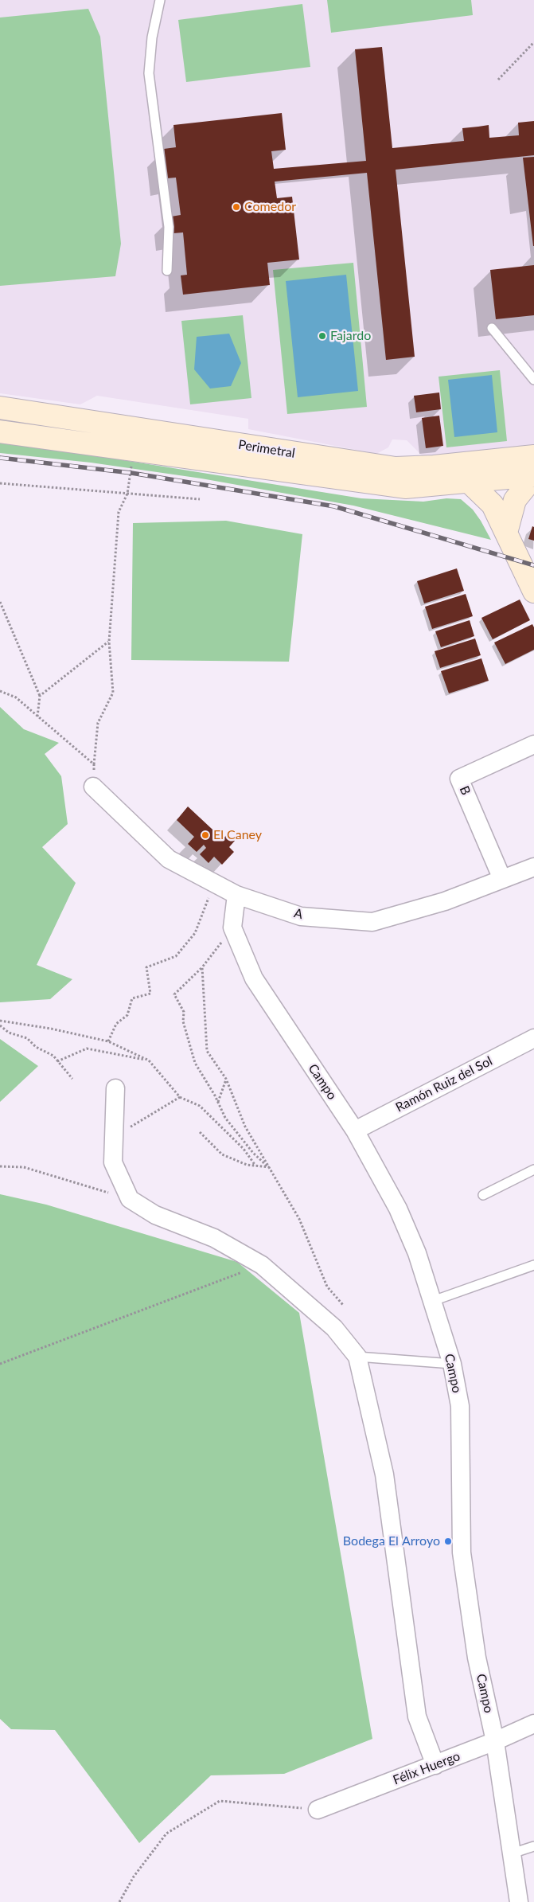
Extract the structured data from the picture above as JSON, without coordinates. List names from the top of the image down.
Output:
{
  "streets": {
    "main road": ["Perimetral"],
    "street": [
      "B",
      "A",
      "Campo",
      "Ramón Ruiz del Sol",
      "Félix Huergo"
    ]
  },
  "crossings": [
    ["B", "A"],
    ["A", "Campo"],
    ["Campo", "Ramón Ruiz del Sol"],
    ["Campo", "Félix Huergo"]
  ],
  "places": [
    "Comedor",
    "Fajardo",
    "El Caney",
    "Bodega El Arroyo"
  ]
}
